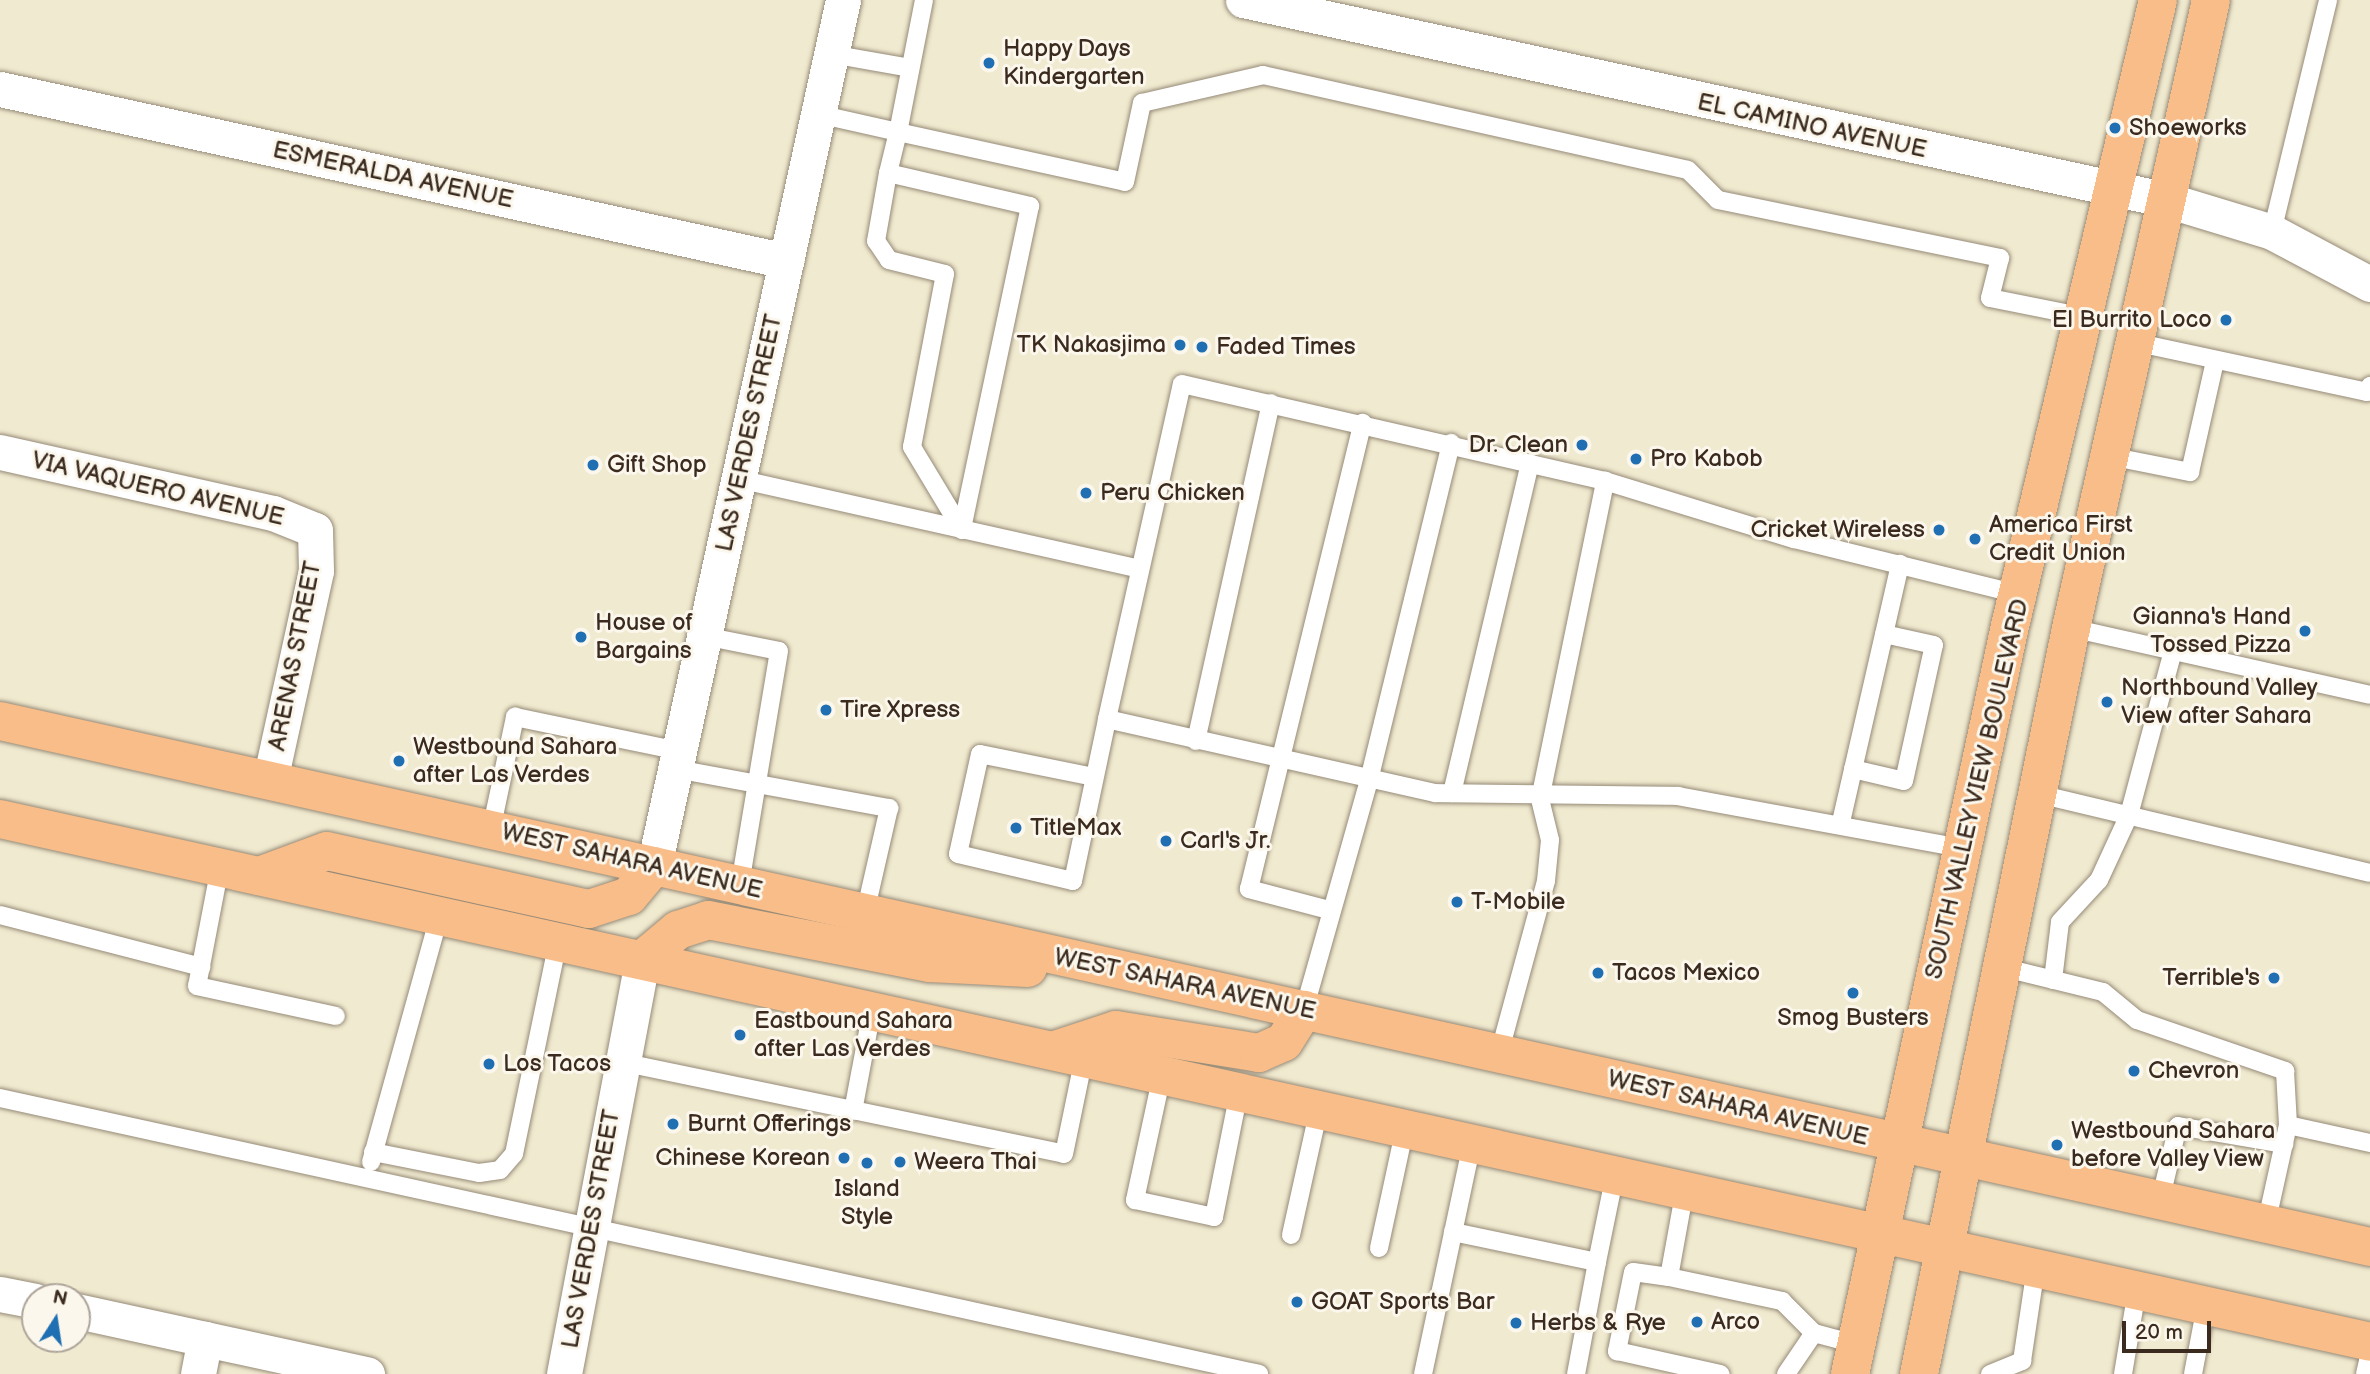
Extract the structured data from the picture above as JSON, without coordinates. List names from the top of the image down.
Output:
{
  "streets": {
    "main road": ["SOUTH VALLEY VIEW BOULEVARD", "WEST SAHARA AVENUE"],
    "street": [
      "EL CAMINO AVENUE",
      "ESMERALDA AVENUE",
      "LAS VERDES STREET",
      "VIA VAQUERO AVENUE",
      "ARENAS STREET"
    ]
  },
  "crossings": [
    ["EL CAMINO AVENUE", "SOUTH VALLEY VIEW BOULEVARD"],
    ["ESMERALDA AVENUE", "LAS VERDES STREET"],
    ["LAS VERDES STREET", "WEST SAHARA AVENUE"],
    ["VIA VAQUERO AVENUE", "ARENAS STREET"],
    ["ARENAS STREET", "WEST SAHARA AVENUE"],
    ["SOUTH VALLEY VIEW BOULEVARD", "WEST SAHARA AVENUE"]
  ],
  "places": [
    "Happy Days Kindergarten",
    "Shoeworks",
    "El Burrito Loco",
    "TK Nakasjima",
    "Faded Times",
    "Dr. Clean",
    "Pro Kabob",
    "Gift Shop",
    "Peru Chicken",
    "Cricket Wireless",
    "America First Credit Union",
    "Gianna's Hand Tossed Pizza",
    "House of Bargains",
    "Northbound Valley View after Sahara",
    "Tire Xpress",
    "Westbound Sahara after Las Verdes",
    "TitleMax",
    "Carl's Jr.",
    "T-Mobile",
    "Tacos Mexico",
    "Terrible's",
    "Smog Busters",
    "Eastbound Sahara after Las Verdes",
    "Los Tacos",
    "Chevron",
    "Burnt Offerings",
    "Westbound Sahara before Valley View",
    "Chinese Korean",
    "Weera Thai",
    "Island Style",
    "GOAT Sports Bar",
    "Arco",
    "Herbs & Rye"
  ],
  "scale_bar": "20 m",
  "north": "top"
}
